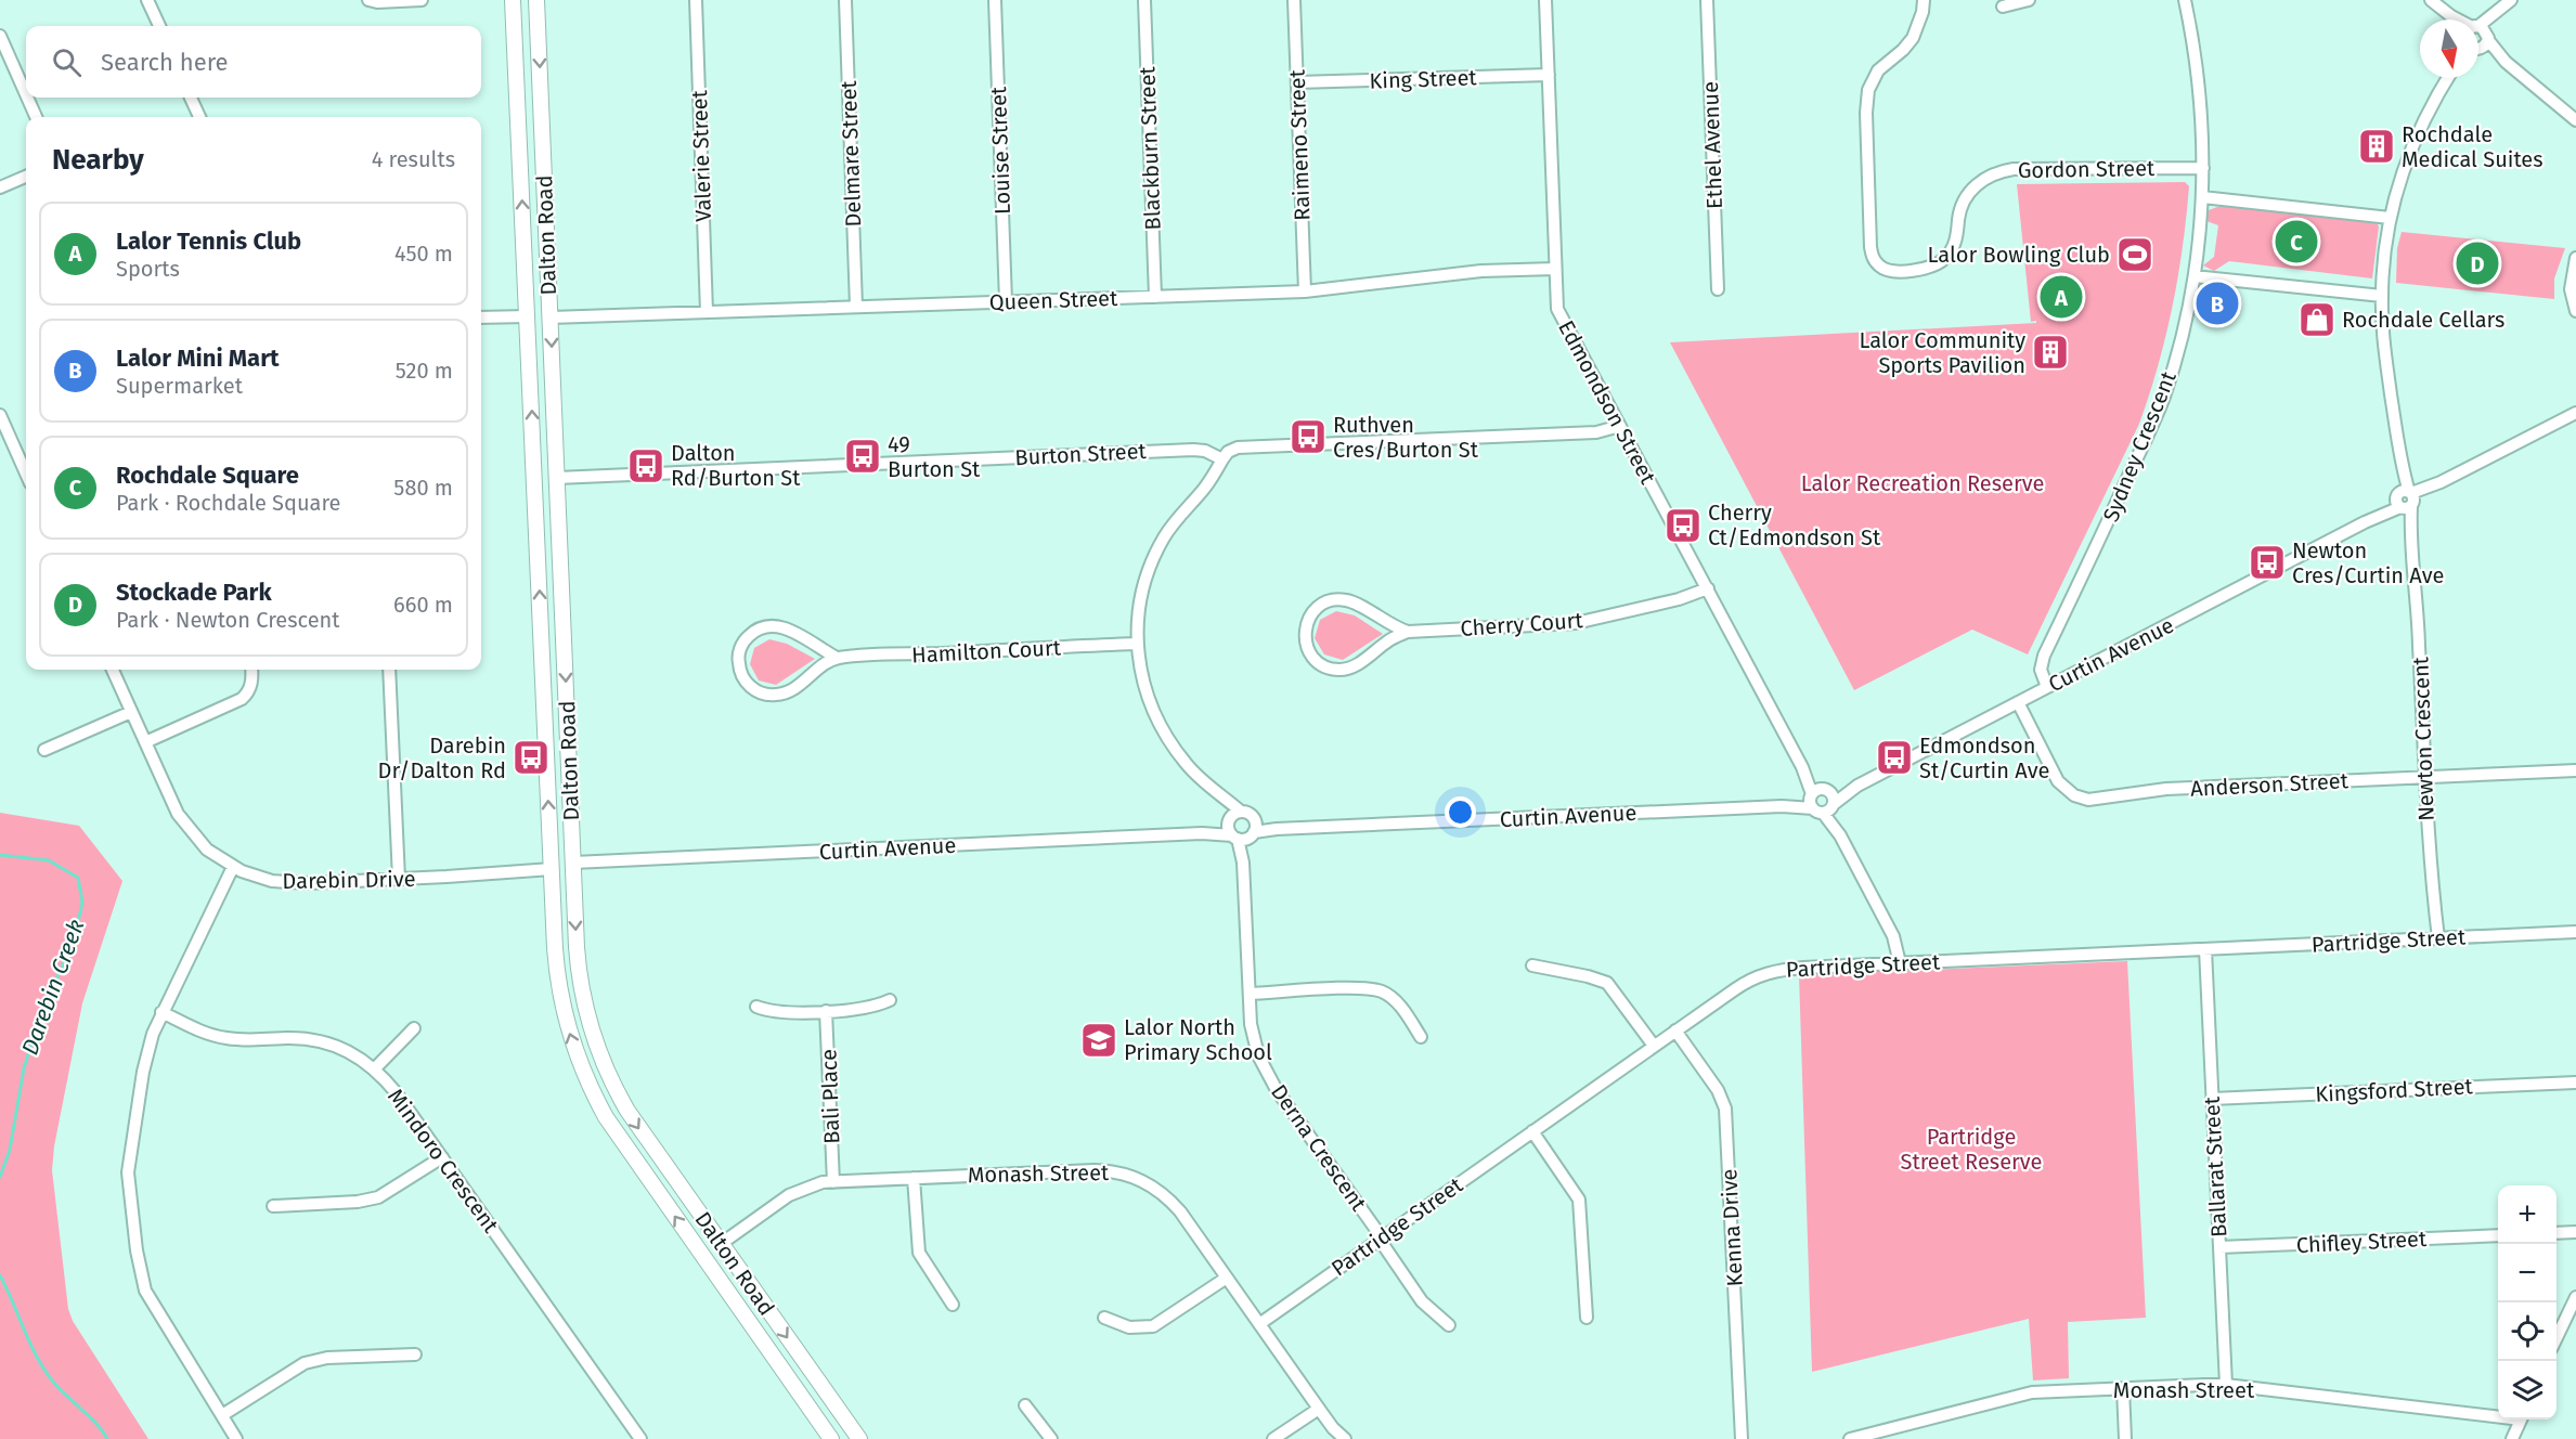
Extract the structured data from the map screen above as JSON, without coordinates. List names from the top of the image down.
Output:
{
  "streets": {
    "main road": ["Dalton Road", "Burton Street", "Monash Street"],
    "street": [
      "King Street",
      "Raimeno Street",
      "Ethel Avenue",
      "Blackburn Street",
      "Louise Street",
      "Delmare Street",
      "Valerie Street",
      "Gordon Street",
      "Queen Street",
      "Edmondson Street",
      "Sydney Crescent",
      "Cherry Court",
      "Hamilton Court",
      "Curtin Avenue",
      "Newton Crescent",
      "Anderson Street",
      "Darebin Drive",
      "Partridge Street",
      "Kingsford Street",
      "Bali Place",
      "Derna Crescent",
      "Mindoro Crescent",
      "Ballarat Street",
      "Kenna Drive",
      "Chifley Street"
    ]
  },
  "crossings": [
    ["King Street", "Raimeno Street"],
    ["King Street", "Edmondson Street"],
    ["Raimeno Street", "Queen Street"],
    ["Blackburn Street", "Queen Street"],
    ["Louise Street", "Queen Street"],
    ["Delmare Street", "Queen Street"],
    ["Valerie Street", "Queen Street"],
    ["Gordon Street", "Sydney Crescent"],
    ["Dalton Road", "Queen Street"],
    ["Dalton Road", "Burton Street"],
    ["Dalton Road", "Curtin Avenue"],
    ["Dalton Road", "Darebin Drive"],
    ["Dalton Road", "Monash Street"],
    ["Queen Street", "Edmondson Street"],
    ["Edmondson Street", "Cherry Court"],
    ["Edmondson Street", "Curtin Avenue"],
    ["Edmondson Street", "Partridge Street"],
    ["Sydney Crescent", "Curtin Avenue"],
    ["Burton Street", "Curtin Avenue"],
    ["Hamilton Court", "Curtin Avenue"],
    ["Curtin Avenue", "Newton Crescent"],
    ["Curtin Avenue", "Anderson Street"],
    ["Curtin Avenue", "Derna Crescent"],
    ["Newton Crescent", "Anderson Street"],
    ["Newton Crescent", "Partridge Street"],
    ["Partridge Street", "Derna Crescent"],
    ["Partridge Street", "Ballarat Street"],
    ["Partridge Street", "Monash Street"],
    ["Partridge Street", "Kenna Drive"],
    ["Kingsford Street", "Ballarat Street"],
    ["Bali Place", "Monash Street"],
    ["Ballarat Street", "Monash Street"],
    ["Ballarat Street", "Chifley Street"]
  ],
  "water": ["Darebin Creek"],
  "parks": ["Lalor Recreation Reserve", "Partridge Street Reserve"],
  "places": {
    "building": ["Rochdale Medical Suites", "Lalor Community Sports Pavilion"],
    "sports": ["Lalor Bowling Club"],
    "shop": ["Rochdale Cellars"],
    "bus stop": [
      "Ruthven Cres/Burton St",
      "49 Burton St",
      "Dalton Rd/Burton St",
      "Cherry Ct/Edmondson St",
      "Newton Cres/Curtin Ave",
      "Darebin Dr/Dalton Rd",
      "Edmondson St/Curtin Ave"
    ],
    "school or university": ["Lalor North Primary School"]
  },
  "north": "bottom",
  "page": {
    "search": "Search here",
    "heading": ["Nearby", "4 results"],
    "list": [
      {
        "mark": "A",
        "name": "Lalor Tennis Club",
        "note": "Sports",
        "value": "450 m"
      },
      {
        "mark": "B",
        "name": "Lalor Mini Mart",
        "note": "Supermarket",
        "value": "520 m"
      },
      {
        "mark": "C",
        "name": "Rochdale Square",
        "note": "Park · Rochdale Square",
        "value": "580 m"
      },
      {
        "mark": "D",
        "name": "Stockade Park",
        "note": "Park · Newton Crescent",
        "value": "660 m"
      }
    ],
    "pins": [
      "C",
      "D",
      "A",
      "B"
    ],
    "map_buttons": ["+", "−"]
  }
}
